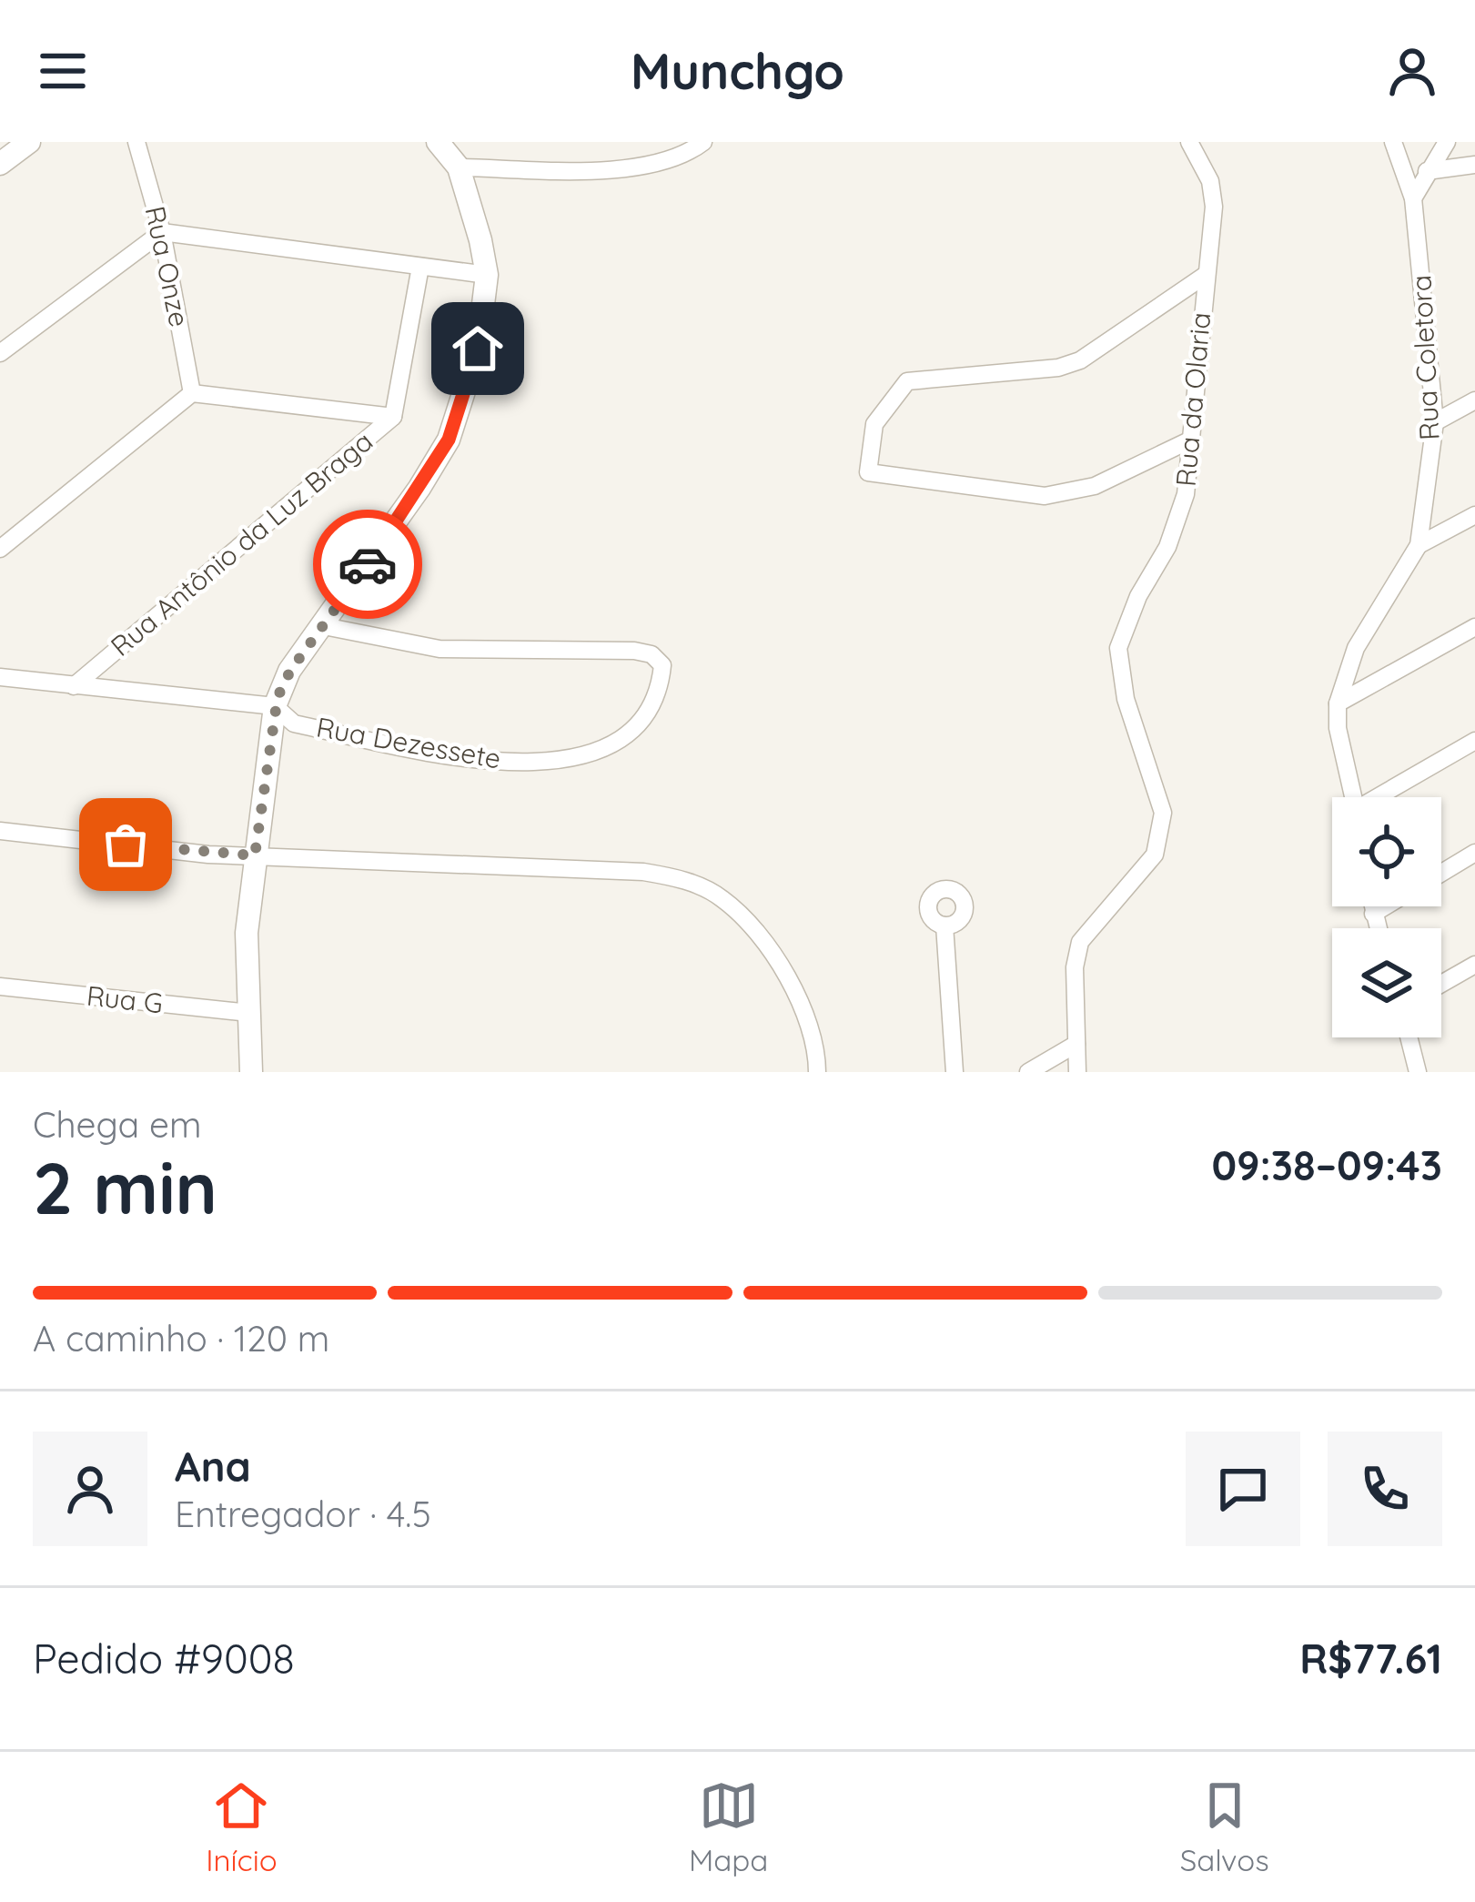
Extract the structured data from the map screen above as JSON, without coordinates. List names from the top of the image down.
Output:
{
  "streets": {
    "street": [
      "Rua Onze",
      "Rua Coletora",
      "Rua da Olaria",
      "Rua Antônio da Luz Braga",
      "Rua Dezessete",
      "Rua G"
    ]
  },
  "page": {
    "header": "Munchgo",
    "heading": ["2 min", "Chega em", "09:38–09:43"],
    "panel": [
      "Ana",
      "Entregador · 4.5",
      "Pedido #9008",
      "R$77.61"
    ],
    "bar": "A caminho · 120 m",
    "tabs": ["Início", "Mapa", "Salvos"]
  }
}
